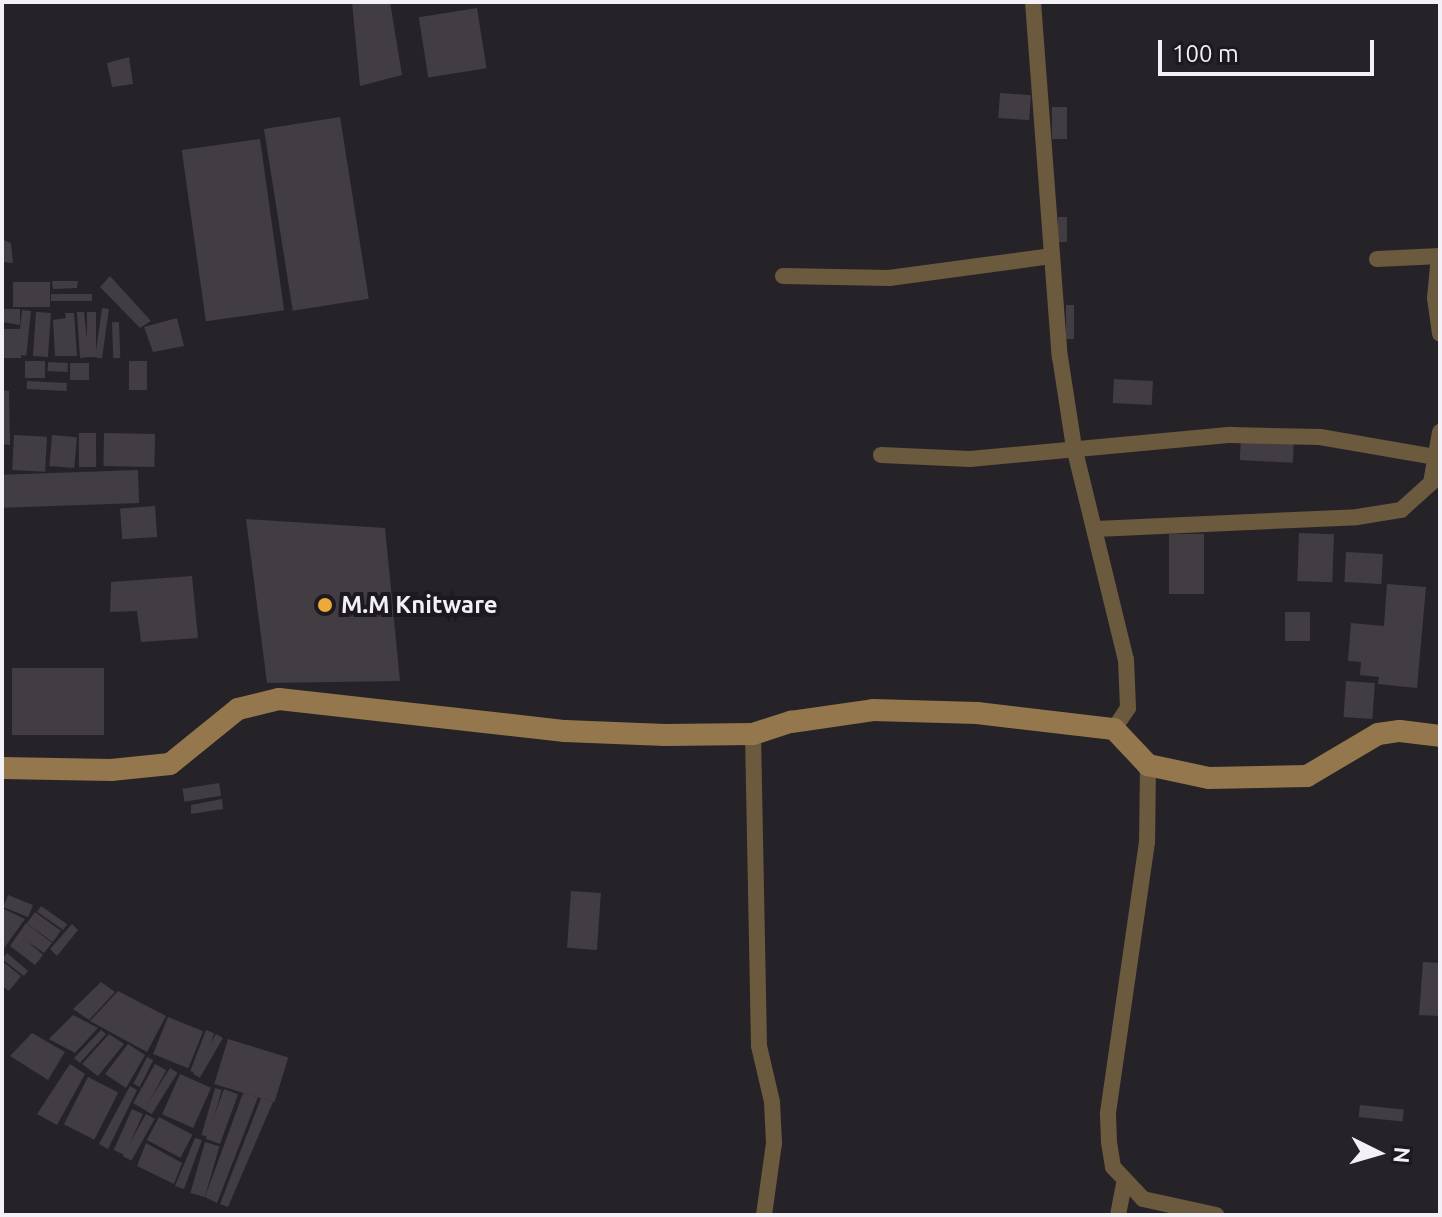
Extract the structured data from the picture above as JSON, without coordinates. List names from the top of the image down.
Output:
{
  "places": ["M.M Knitware"],
  "scale_bar": "100 m",
  "north": "right"
}
